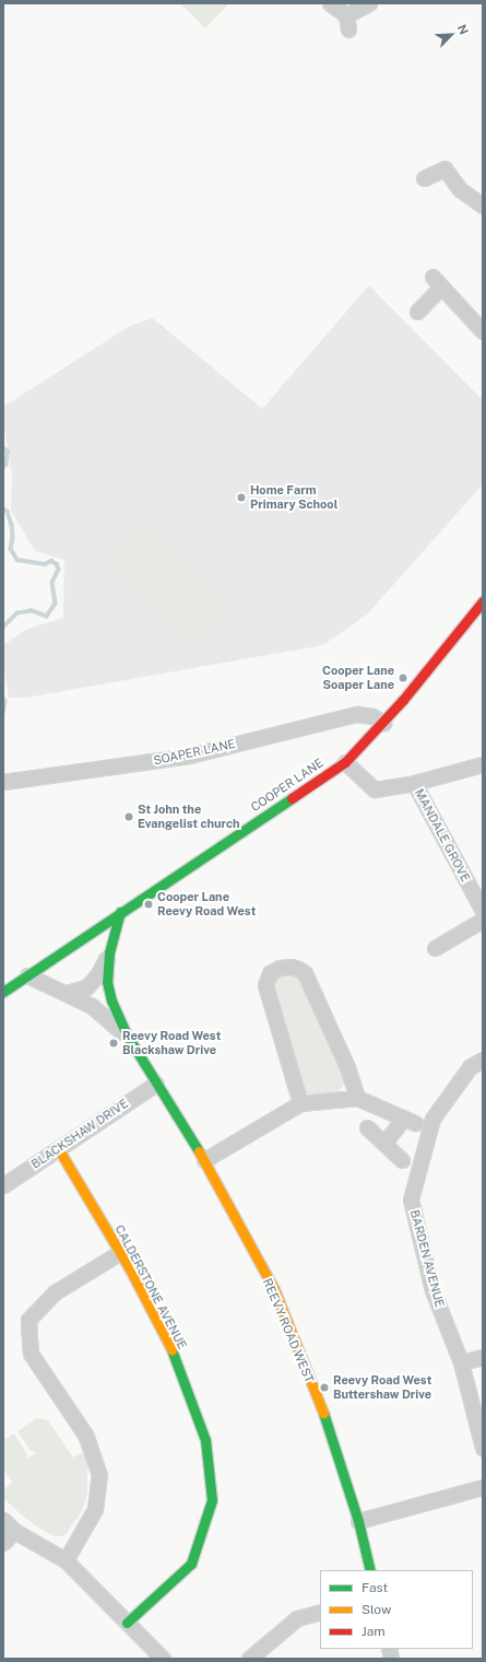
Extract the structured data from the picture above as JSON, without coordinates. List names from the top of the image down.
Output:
{
  "streets": {
    "street": [
      "SOAPER LANE",
      "COOPER LANE",
      "MANDALE GROVE",
      "BLACKSHAW DRIVE",
      "BARDEN AVENUE",
      "CALDERSTONE AVENUE",
      "REEVY ROAD WEST"
    ]
  },
  "crossings": [
    ["SOAPER LANE", "COOPER LANE"],
    ["BLACKSHAW DRIVE", "CALDERSTONE AVENUE"],
    ["BLACKSHAW DRIVE", "REEVY ROAD WEST"]
  ],
  "places": [
    "Home Farm Primary School",
    "Cooper Lane Soaper Lane",
    "St John the Evangelist church",
    "Cooper Lane Reevy Road West",
    "Reevy Road West Blackshaw Drive",
    "Reevy Road West Buttershaw Drive"
  ],
  "legend": ["Fast", "Slow", "Jam"],
  "north": "top right"
}
